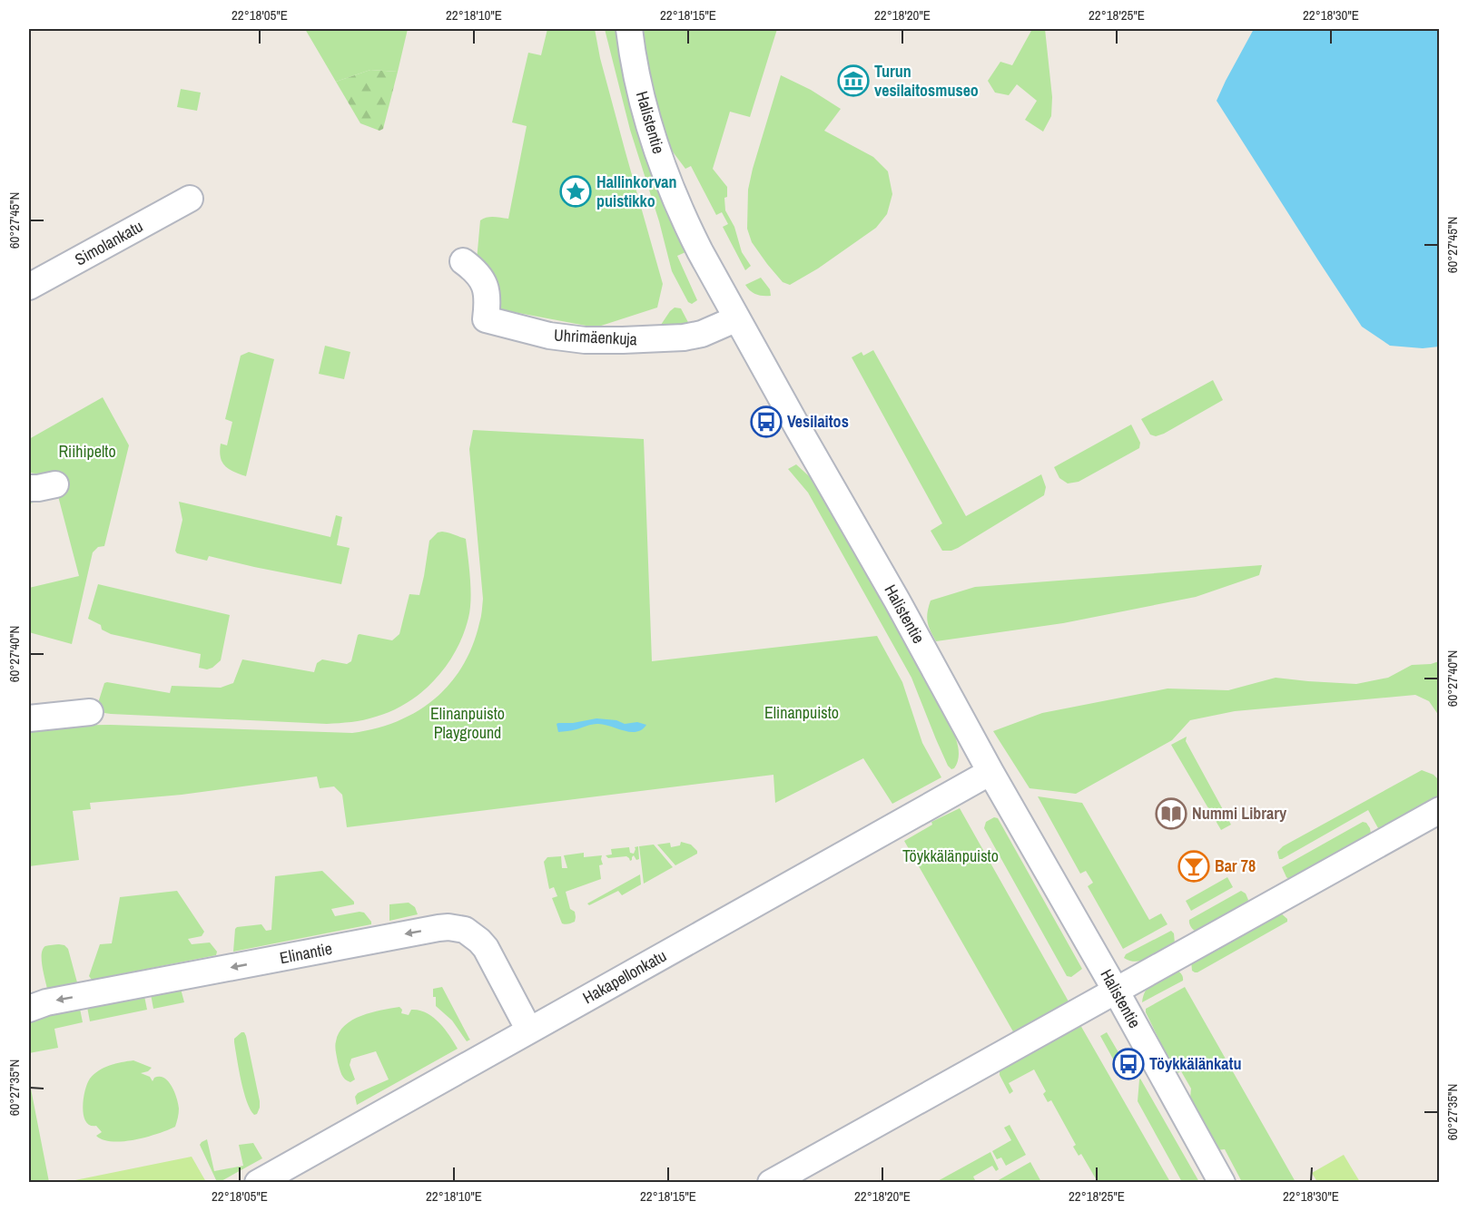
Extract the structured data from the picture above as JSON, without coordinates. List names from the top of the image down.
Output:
{
  "streets": {
    "street": [
      "Halistentie",
      "Simolankatu",
      "Uhrimäenkuja",
      "Elinantie",
      "Hakapellonkatu"
    ]
  },
  "crossings": [
    ["Halistentie", "Uhrimäenkuja"],
    ["Halistentie", "Hakapellonkatu"],
    ["Elinantie", "Hakapellonkatu"]
  ],
  "one_way": ["Elinantie"],
  "parks": [
    "Riihipelto",
    "Elinanpuisto",
    "Elinanpuisto Playground",
    "Töykkälänpuisto"
  ],
  "places": {
    "museum": ["Turun vesilaitosmuseo"],
    "place": ["Hallinkorvan puistikko"],
    "bus stop": ["Vesilaitos", "Töykkälänkatu"],
    "library": ["Nummi Library"],
    "bar": ["Bar 78"]
  },
  "coordinates": [
    "22°18'05\"E",
    "22°18'10\"E",
    "22°18'15\"E",
    "22°18'20\"E",
    "22°18'25\"E",
    "22°18'30\"E",
    "60°27'45\"N",
    "60°27'40\"N",
    "60°27'35\"N"
  ]
}
